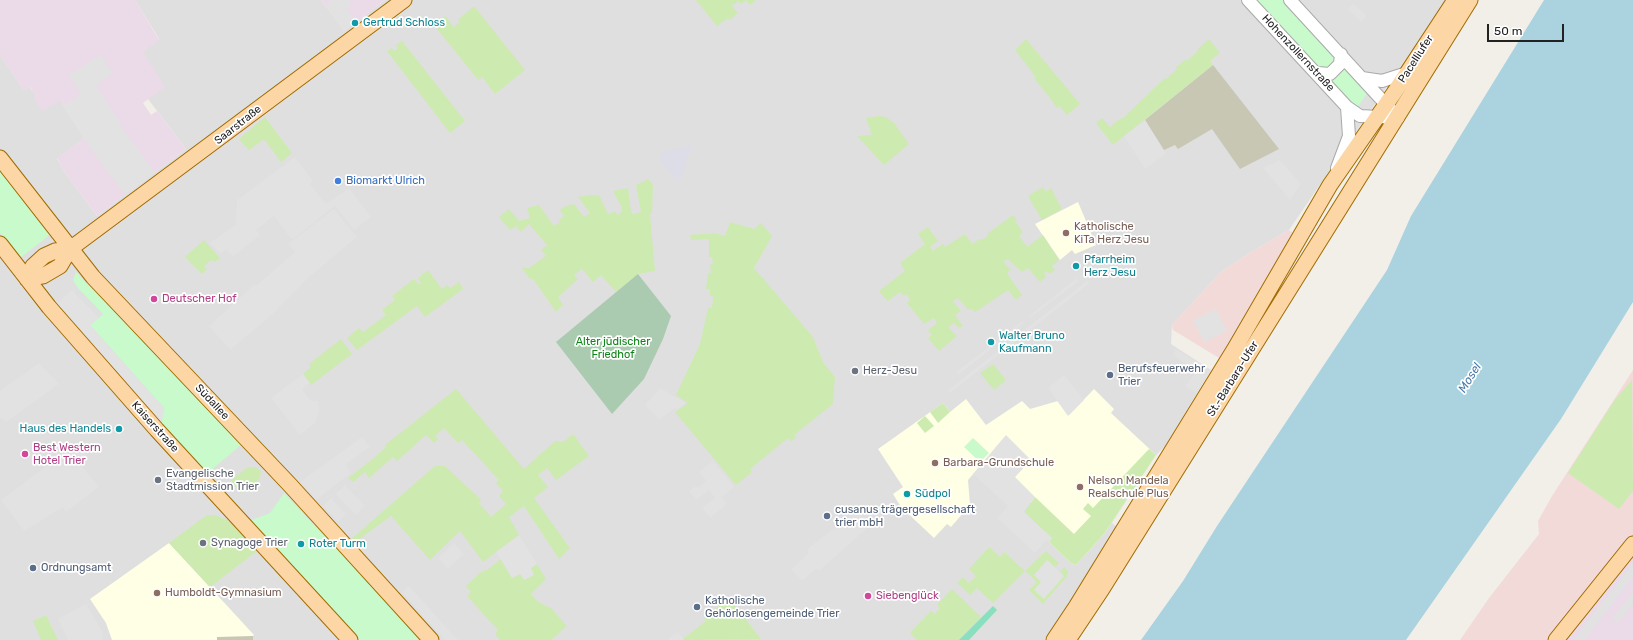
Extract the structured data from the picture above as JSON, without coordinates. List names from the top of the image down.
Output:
{
  "streets": {
    "main road": [
      "Pacelliufer",
      "Saarstraße",
      "St.-Barbara-Ufer",
      "Südallee",
      "Kaiserstraße"
    ],
    "street": ["Hohenzollernstraße"]
  },
  "crossings": [
    ["Hohenzollernstraße", "Pacelliufer"],
    ["Hohenzollernstraße", "St.-Barbara-Ufer"],
    ["Pacelliufer", "St.-Barbara-Ufer"],
    ["Saarstraße", "Südallee"]
  ],
  "water": ["Mosel"],
  "parks": ["Alter jüdischer Friedhof"],
  "places": [
    "Gertrud Schloss",
    "Biomarkt Ulrich",
    "Katholische KiTa Herz Jesu",
    "Pfarrheim Herz Jesu",
    "Deutscher Hof",
    "Walter Bruno Kaufmann",
    "Herz-Jesu",
    "Berufsfeuerwehr Trier",
    "Haus des Handels",
    "Best Western Hotel Trier",
    "Barbara-Grundschule",
    "Evangelische Stadtmission Trier",
    "Nelson Mandela Realschule Plus",
    "Südpol",
    "cusanus trägergesellschaft trier mbH",
    "Synagoge Trier",
    "Roter Turm",
    "Ordnungsamt",
    "Humboldt-Gymnasium",
    "Siebenglück",
    "Katholische Gehörlosengemeinde Trier"
  ],
  "scale_bar": "50 m"
}
